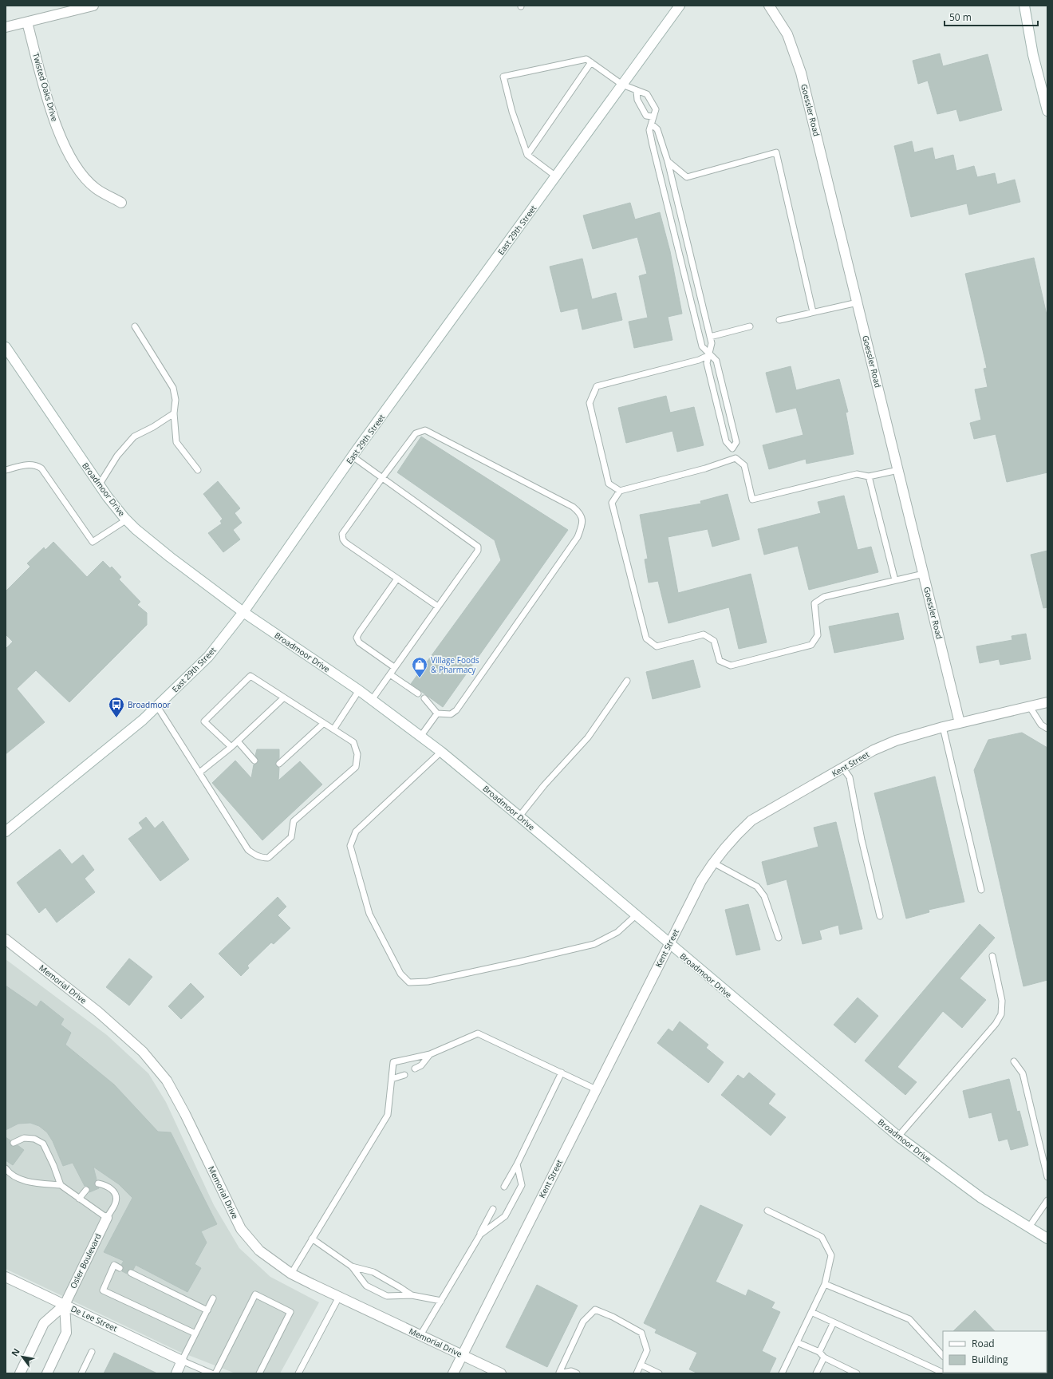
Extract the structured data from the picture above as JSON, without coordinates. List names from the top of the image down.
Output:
{
  "streets": {
    "street": [
      "Twisted Oaks Drive",
      "Goessler Road",
      "East 29th Street",
      "Broadmoor Drive",
      "Kent Street",
      "Memorial Drive",
      "Osler Boulevard",
      "De Lee Street"
    ]
  },
  "crossings": [
    ["Goessler Road", "Kent Street"],
    ["East 29th Street", "Broadmoor Drive"],
    ["Broadmoor Drive", "Kent Street"],
    ["Kent Street", "Memorial Drive"],
    ["Osler Boulevard", "De Lee Street"]
  ],
  "places": {
    "shop": ["Village Foods & Pharmacy"],
    "bus stop": ["Broadmoor"]
  },
  "legend": ["Road", "Building"],
  "scale_bar": "50 m",
  "north": "top left"
}
